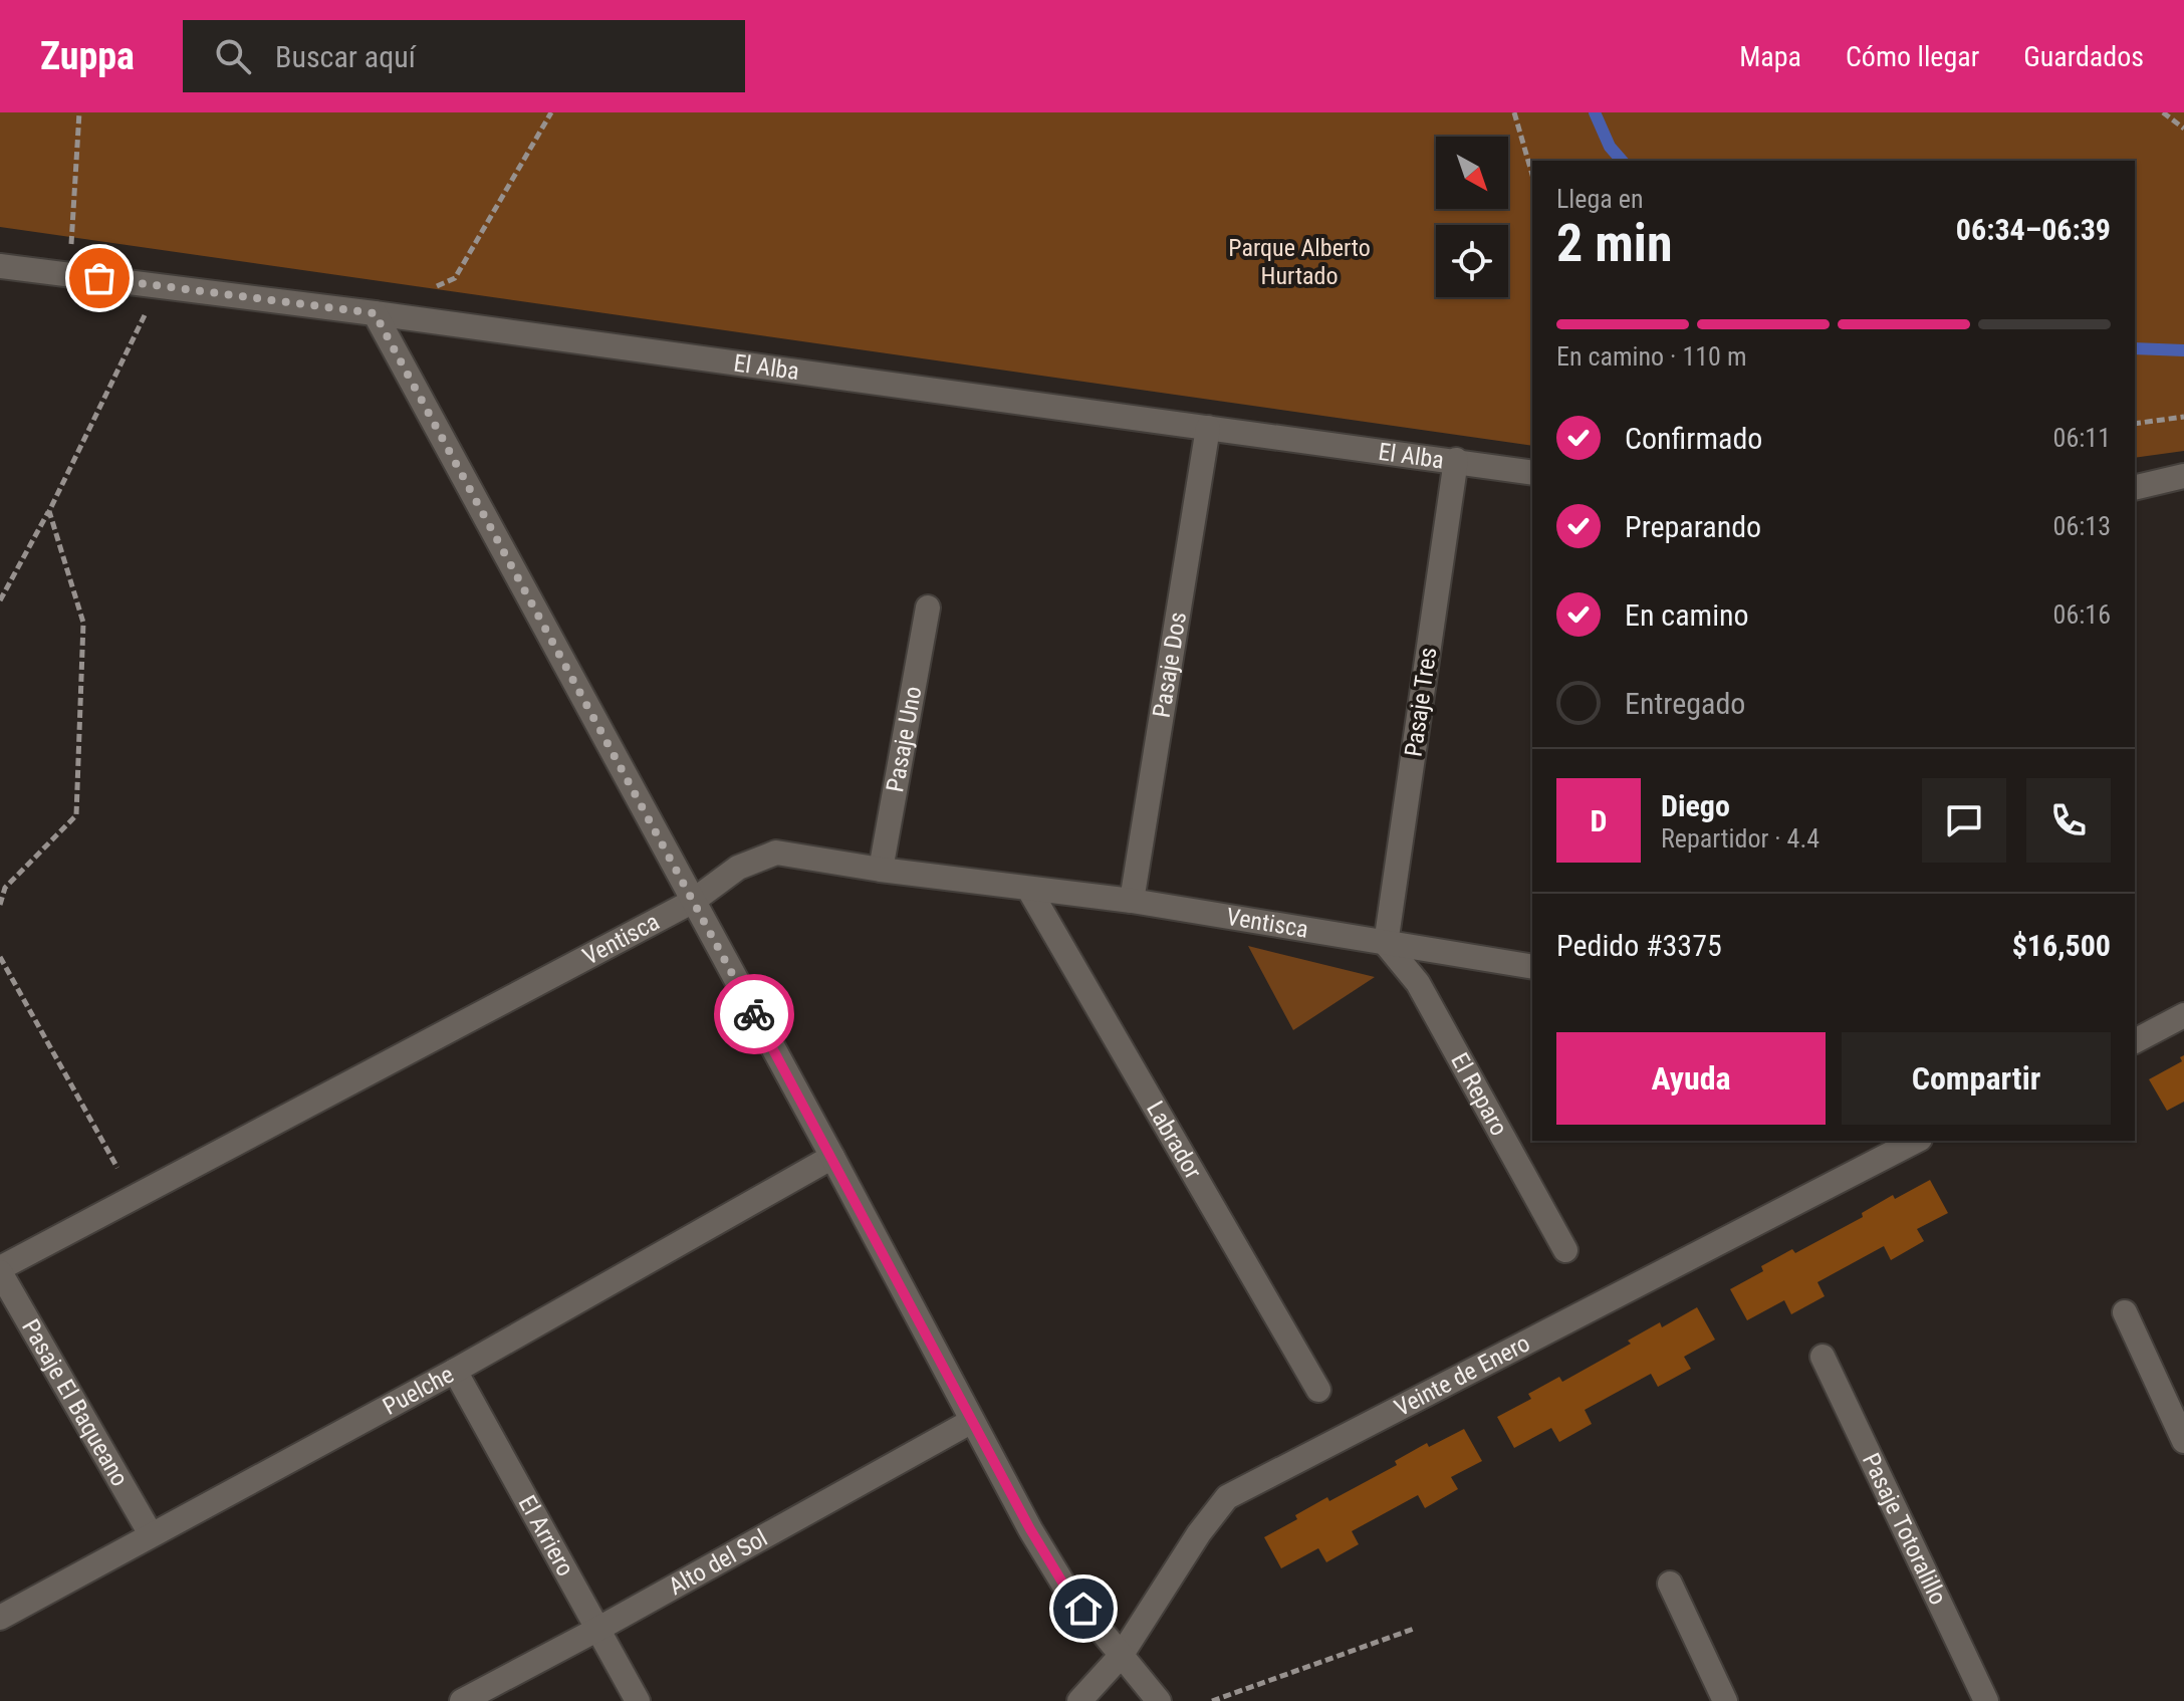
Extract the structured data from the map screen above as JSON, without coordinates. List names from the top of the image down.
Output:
{
  "streets": {
    "street": [
      "El Alba",
      "Pasaje Dos",
      "Pasaje Tres",
      "Pasaje Uno",
      "Ventisca",
      "El Reparo",
      "Labrador",
      "Veinte de Enero",
      "Puelche",
      "Pasaje El Baqueano",
      "Pasaje Totoralillo",
      "El Arriero",
      "Alto del Sol"
    ]
  },
  "crossings": [
    ["El Alba", "Pasaje Dos"],
    ["El Alba", "Pasaje Tres"],
    ["Pasaje Dos", "Ventisca"],
    ["Pasaje Tres", "Ventisca"],
    ["Pasaje Tres", "El Reparo"],
    ["Pasaje Uno", "Ventisca"],
    ["Ventisca", "El Reparo"],
    ["Ventisca", "Labrador"],
    ["Ventisca", "Pasaje El Baqueano"],
    ["Puelche", "Pasaje El Baqueano"],
    ["Puelche", "El Arriero"],
    ["El Arriero", "Alto del Sol"]
  ],
  "parks": ["Parque Alberto Hurtado"],
  "north": "bottom right",
  "page": {
    "header": "Zuppa",
    "search": "Buscar aquí",
    "nav": ["Mapa", "Cómo llegar", "Guardados"],
    "heading": ["2 min", "Llega en", "06:34–06:39"],
    "panel": [
      "Diego",
      "Repartidor · 4.4",
      "Pedido #3375",
      "$16,500"
    ],
    "bar": "En camino · 110 m",
    "list": [
      ["Confirmado", "06:11"],
      ["Preparando", "06:13"],
      ["En camino", "06:16"],
      "Entregado"
    ],
    "round": "D",
    "buttons": ["Ayuda", "Compartir"]
  }
}
